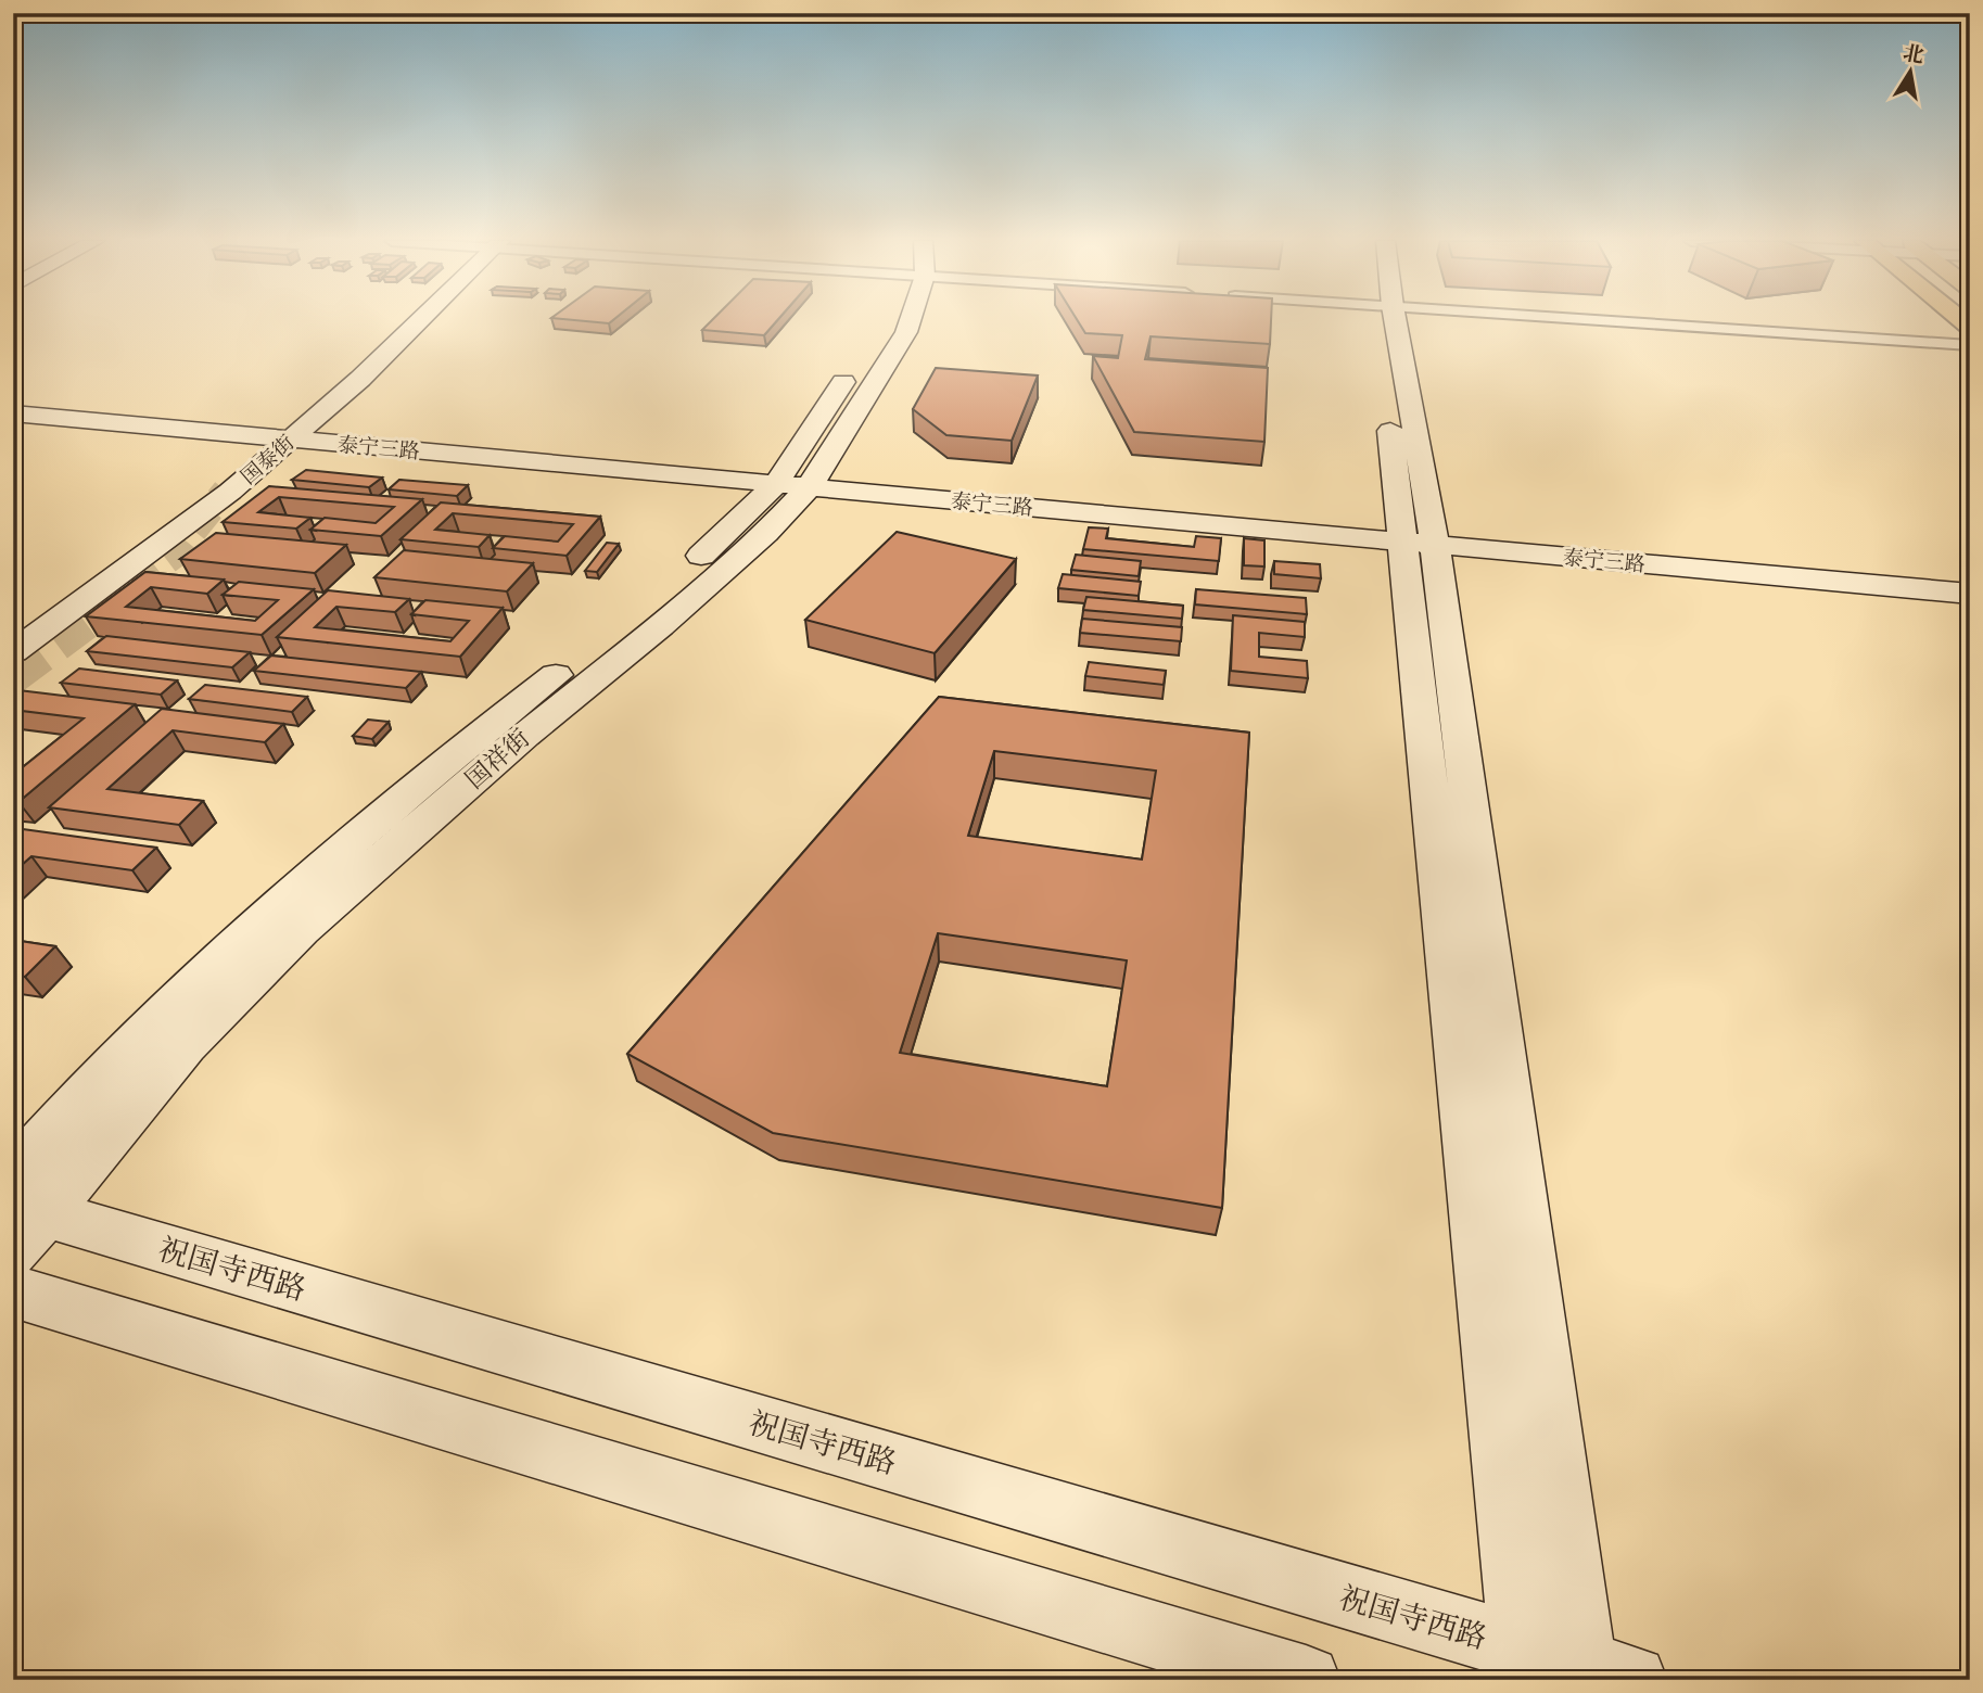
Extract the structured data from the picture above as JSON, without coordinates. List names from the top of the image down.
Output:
{
  "streets": {
    "street": [
      "泰宁三路",
      "国泰街",
      "国祥街",
      "祝国寺西路"
    ]
  },
  "crossings": [
    ["泰宁三路", "国泰街"],
    ["泰宁三路", "国祥街"],
    ["国祥街", "祝国寺西路"]
  ],
  "north": "top"
}
